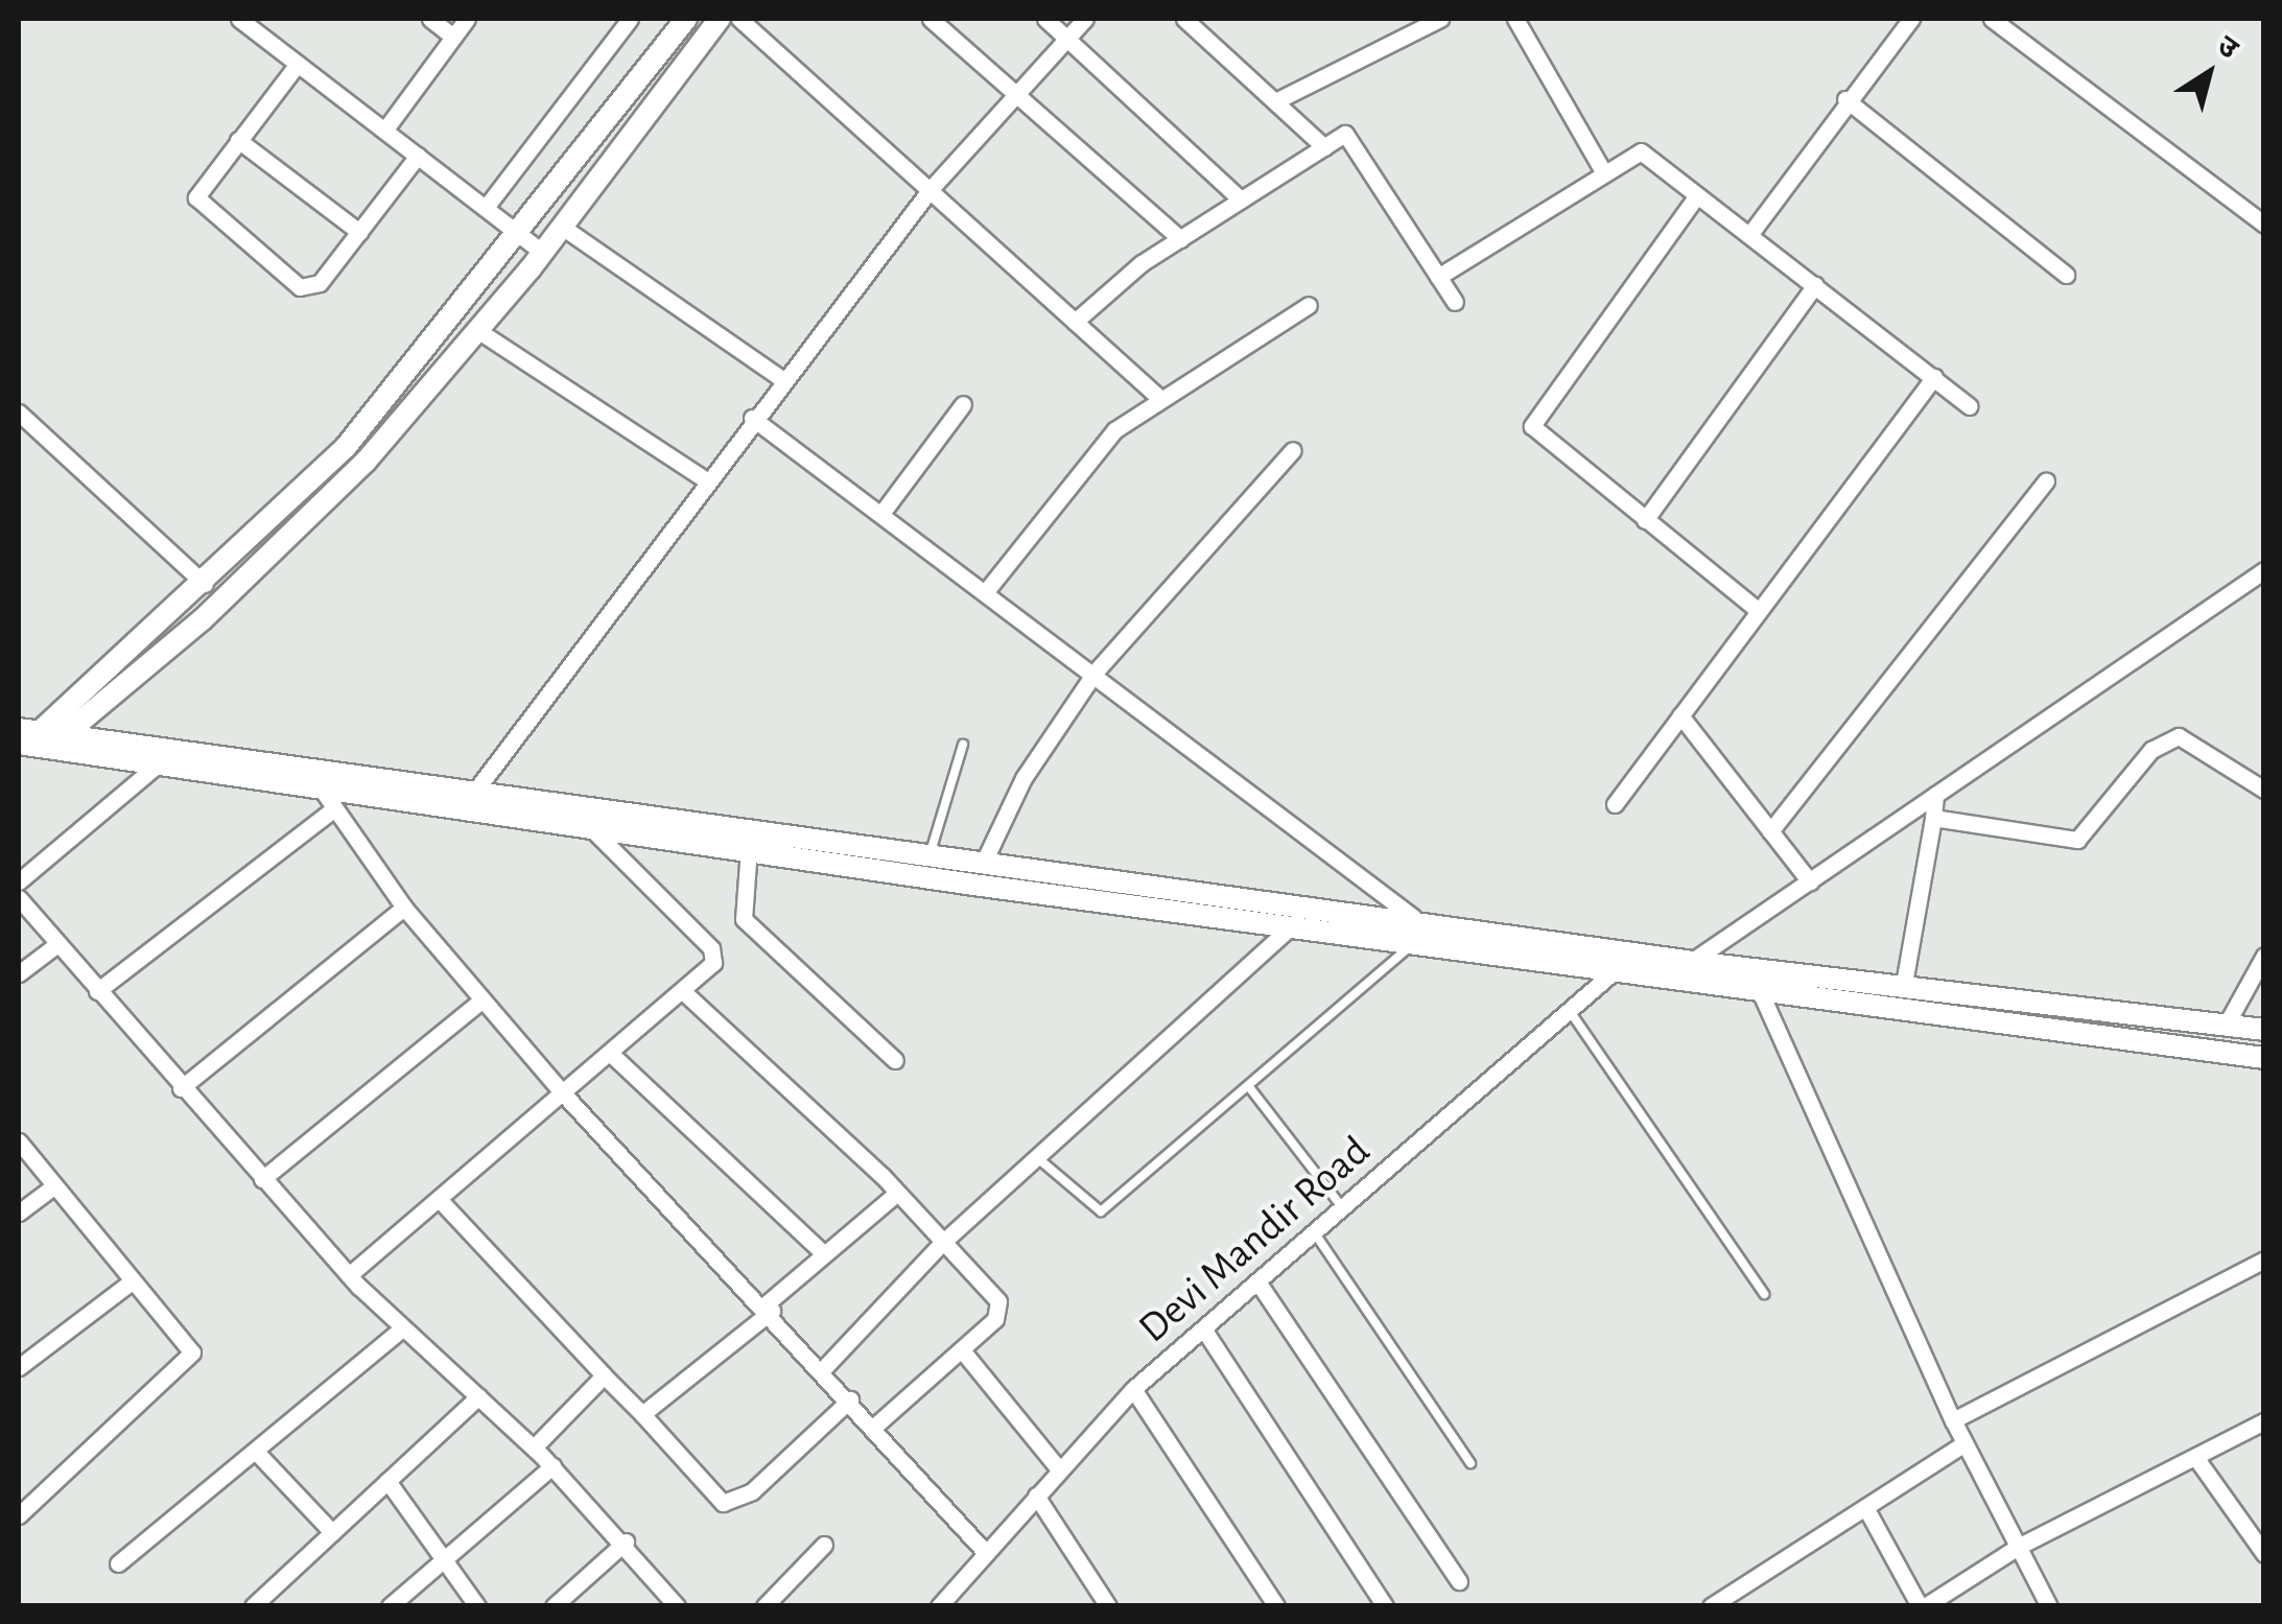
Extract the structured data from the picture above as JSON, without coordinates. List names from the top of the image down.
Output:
{
  "streets": {
    "street": ["Devi Mandir Road"]
  },
  "north": "top right"
}
